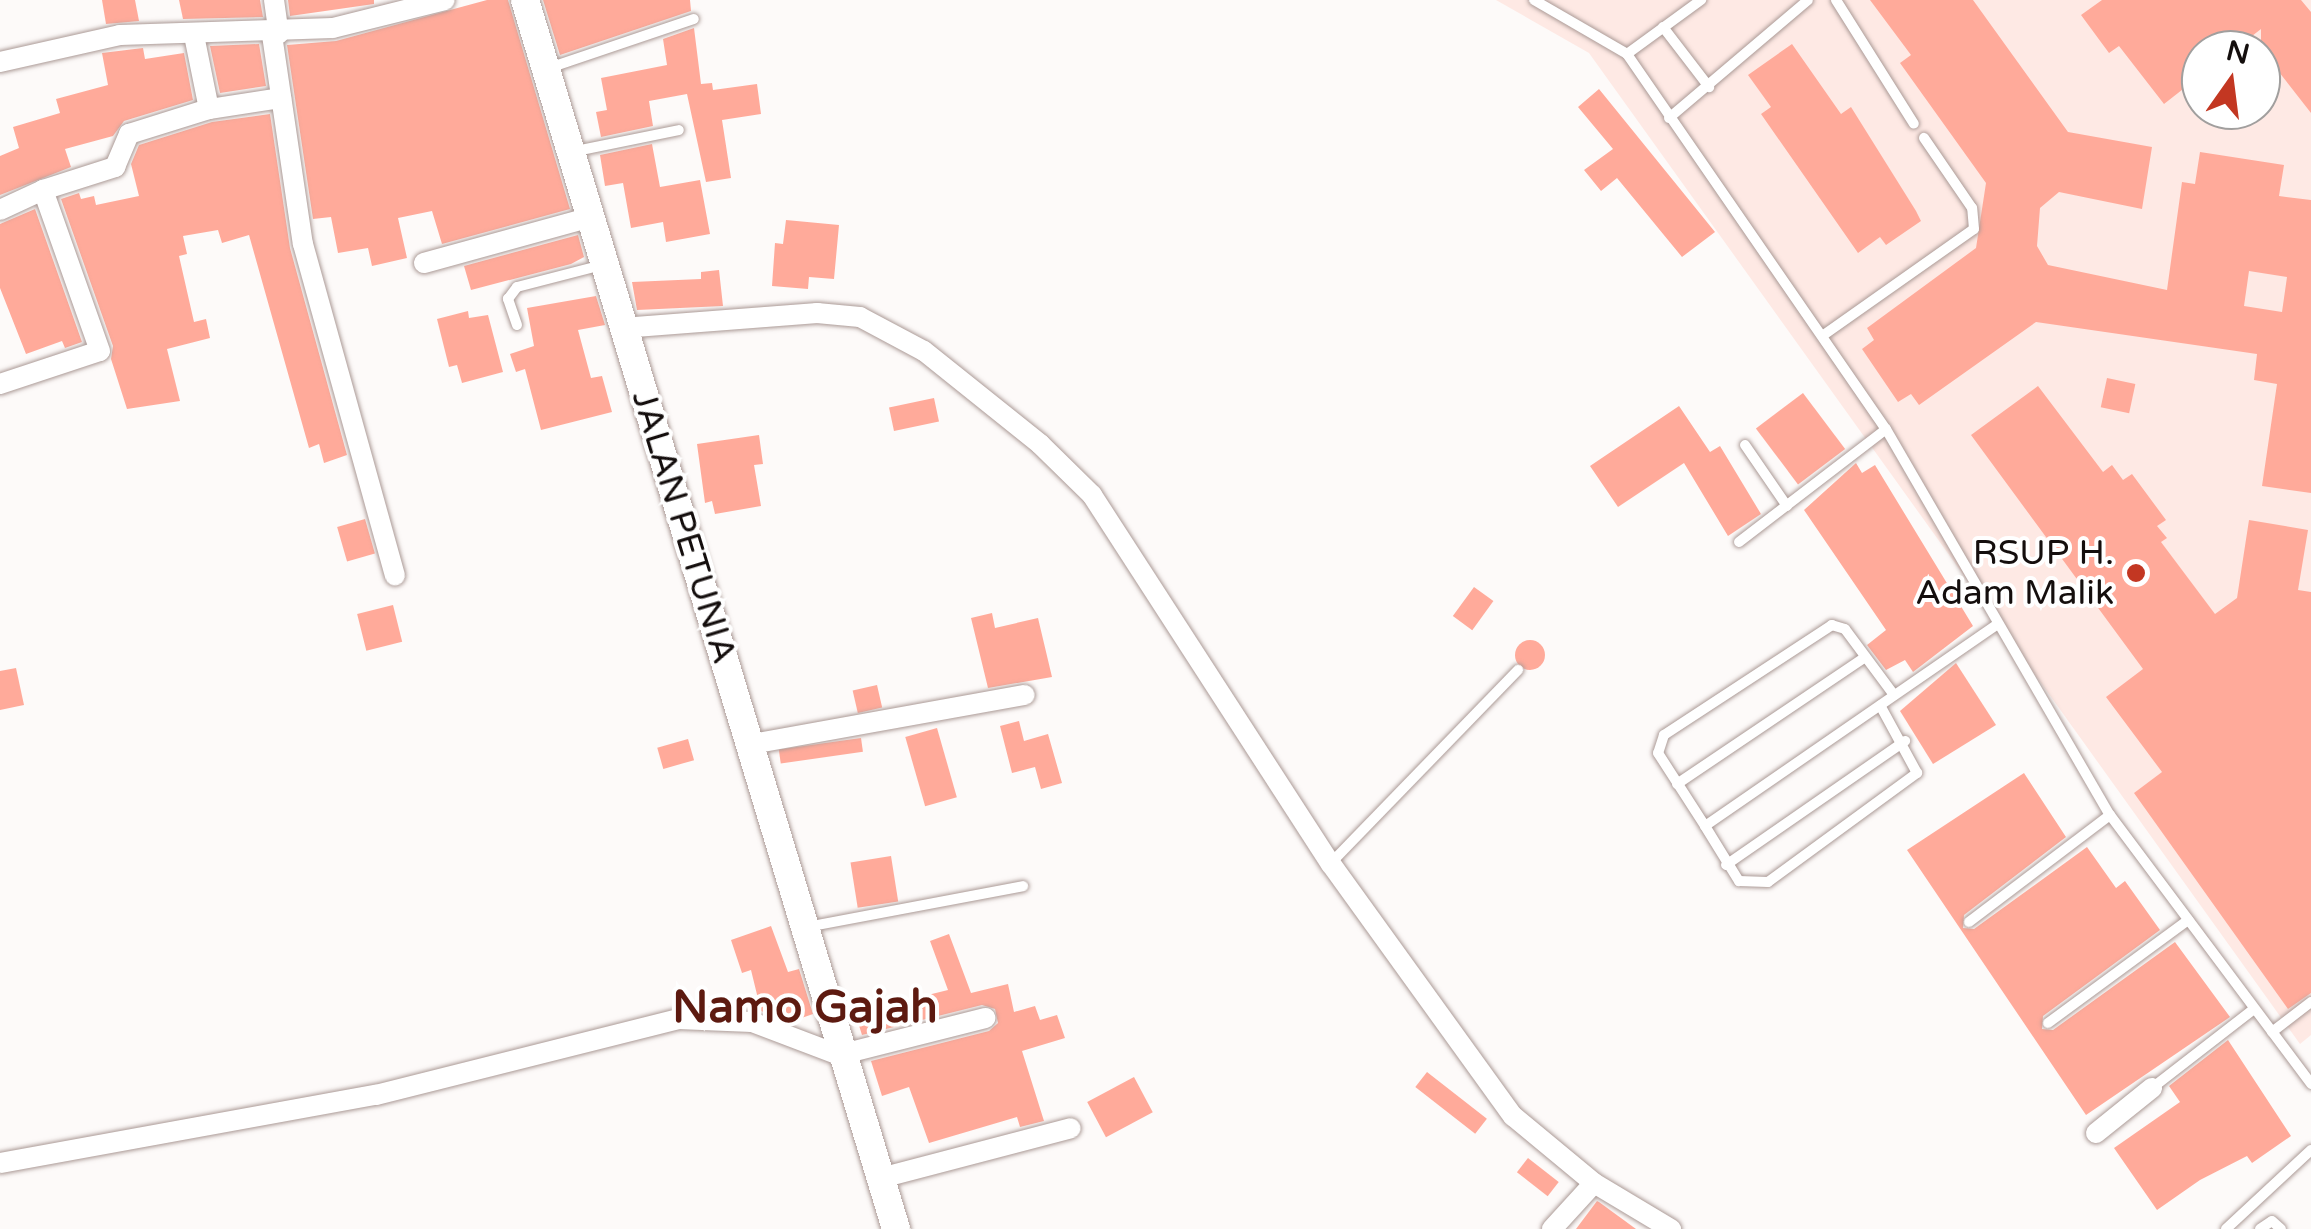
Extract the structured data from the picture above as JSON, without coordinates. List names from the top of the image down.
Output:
{
  "streets": {
    "street": ["JALAN PETUNIA"]
  },
  "districts": ["Namo Gajah"],
  "places": ["RSUP H. Adam Malik"],
  "north": "top"
}
